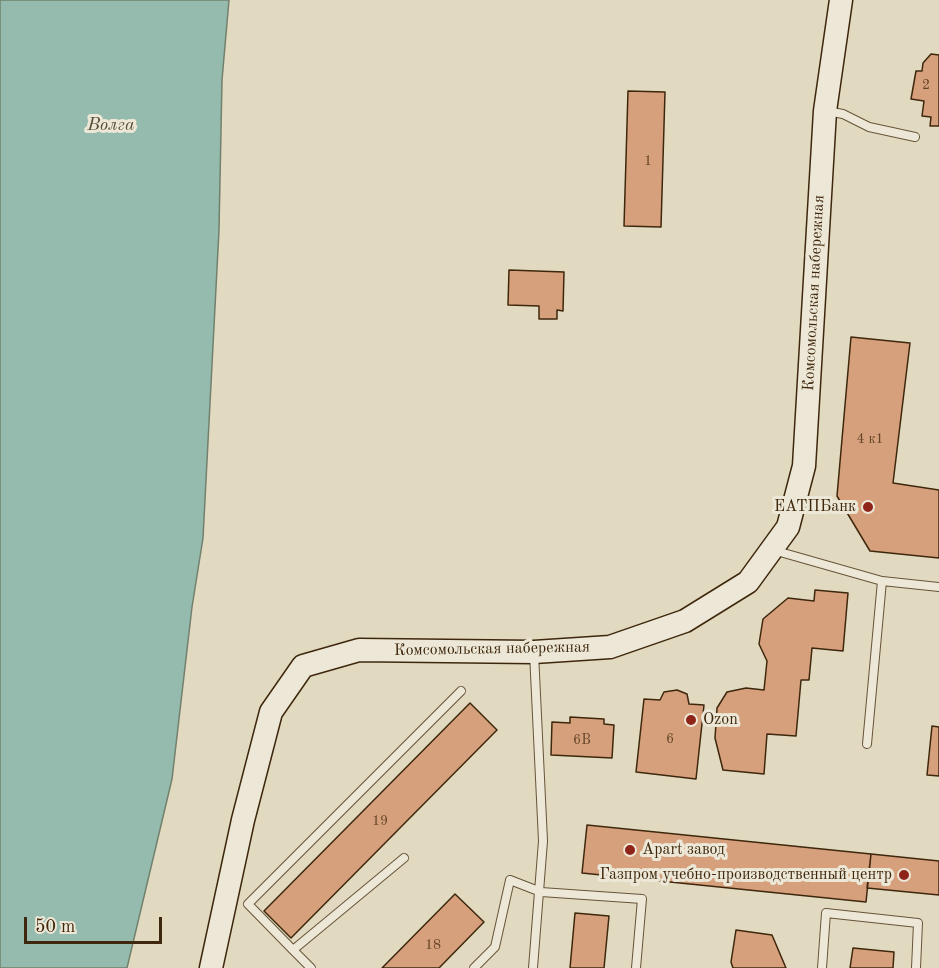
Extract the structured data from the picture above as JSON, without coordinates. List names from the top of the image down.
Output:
{
  "streets": {
    "street": ["Комсомольская набережная"]
  },
  "water": ["Волга"],
  "places": [
    "ЕАТПБанк",
    "Ozon",
    "Apart завод",
    "Газпром учебно-производственный центр"
  ],
  "house_numbers": [
    "2",
    "1",
    "4 к1",
    "6",
    "6В",
    "19",
    "18"
  ],
  "scale_bar": "50 m"
}
